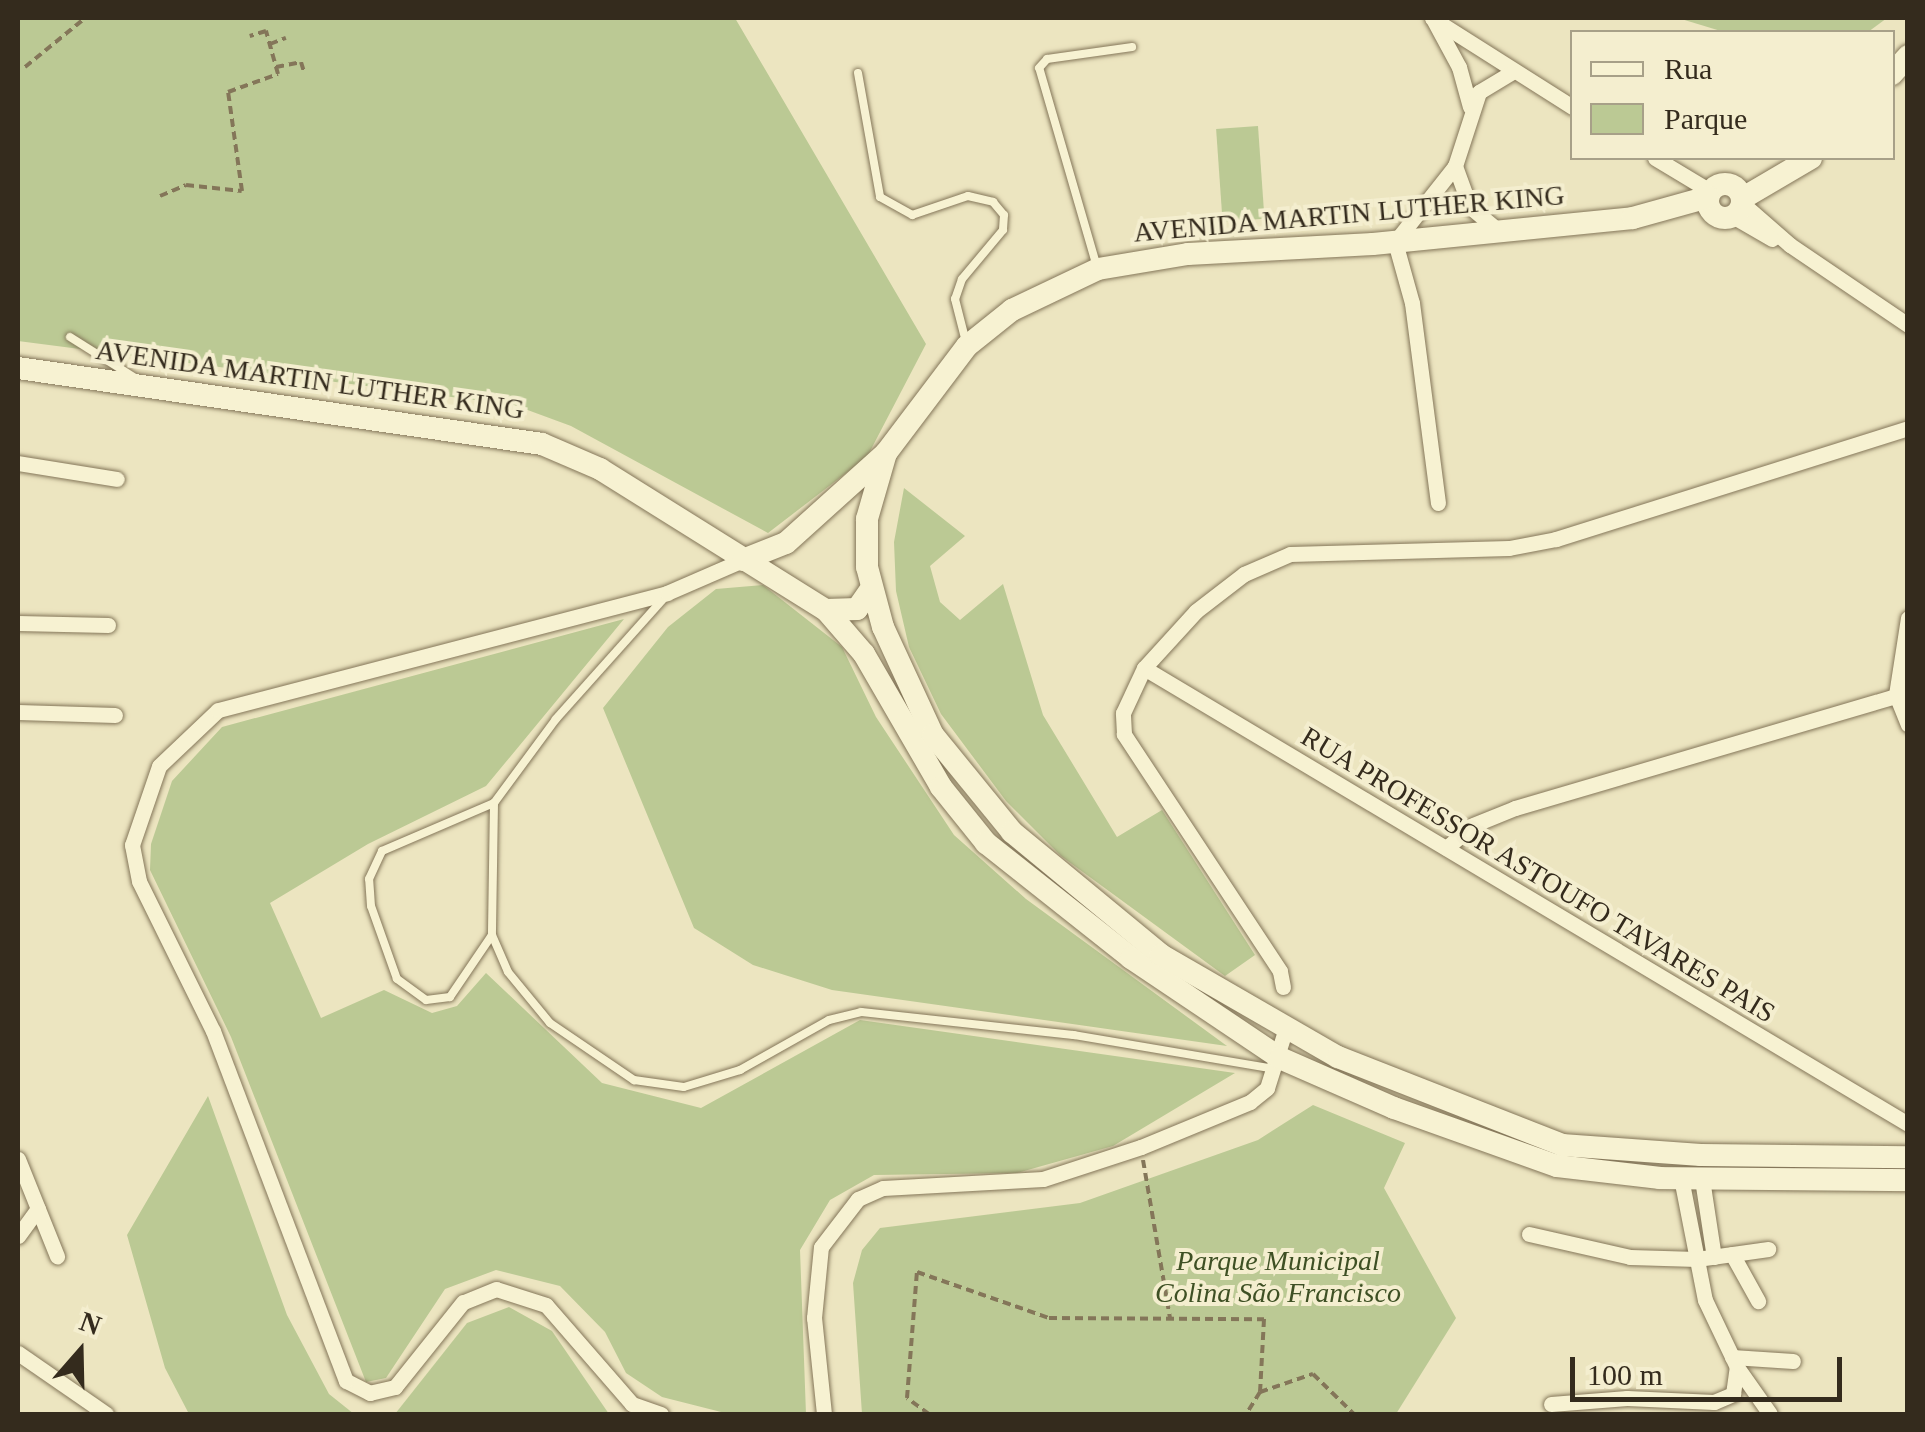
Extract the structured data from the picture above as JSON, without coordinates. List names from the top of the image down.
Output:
{
  "streets": {
    "main road": ["AVENIDA MARTIN LUTHER KING"],
    "street": ["RUA PROFESSOR ASTOUFO TAVARES PAIS"]
  },
  "parks": ["Parque Municipal Colina São Francisco"],
  "legend": ["Rua", "Parque"],
  "scale_bar": "100 m",
  "north": "top"
}
